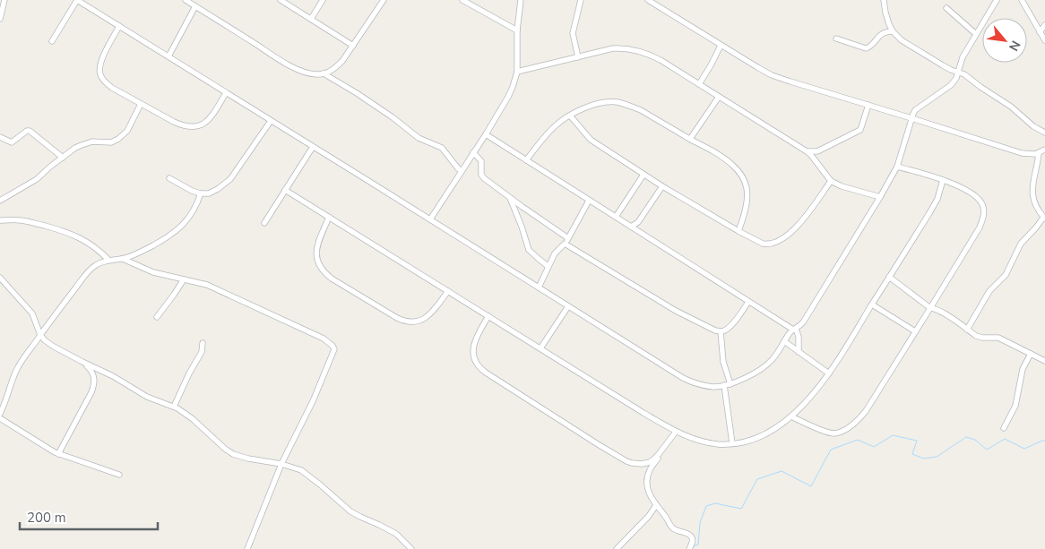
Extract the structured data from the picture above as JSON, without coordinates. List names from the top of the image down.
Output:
{
  "scale_bar": "200 m",
  "north": "bottom right"
}
